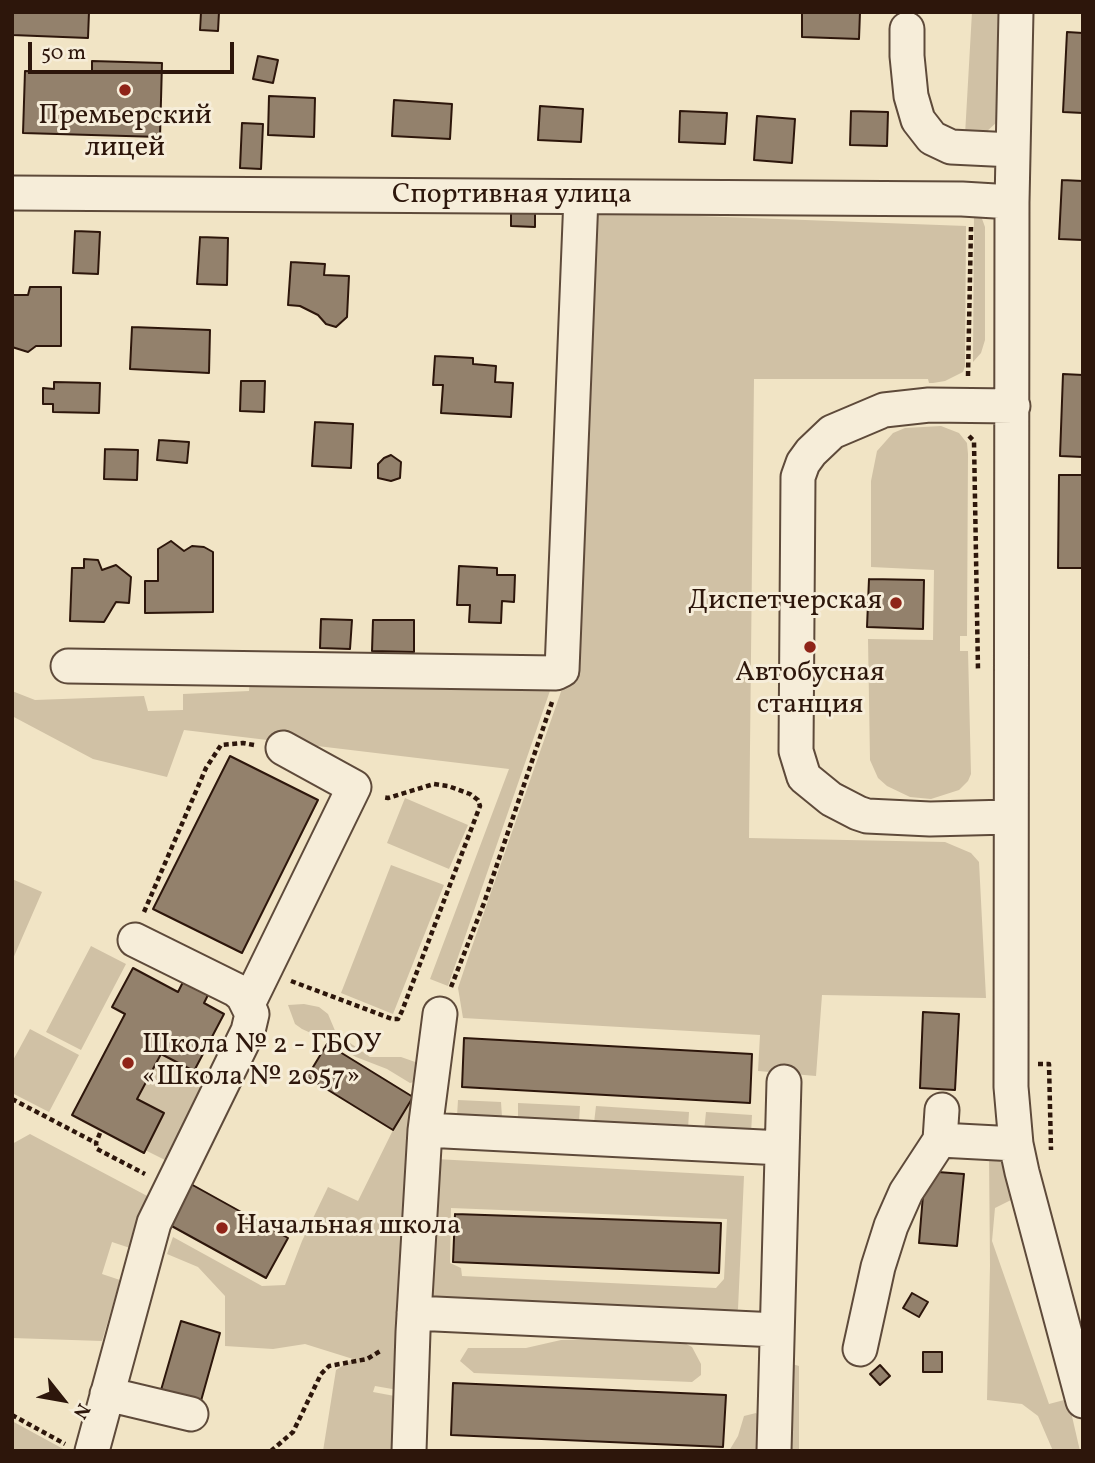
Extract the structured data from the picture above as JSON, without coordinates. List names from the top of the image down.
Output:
{
  "streets": {
    "street": ["Спортивная улица"]
  },
  "places": [
    "Премьерский лицей",
    "Диспетчерская",
    "Автобусная станция",
    "Школа № 2 - ГБОУ «Школа № 2057»",
    "Начальная школа"
  ],
  "scale_bar": "50 m",
  "north": "bottom right"
}
